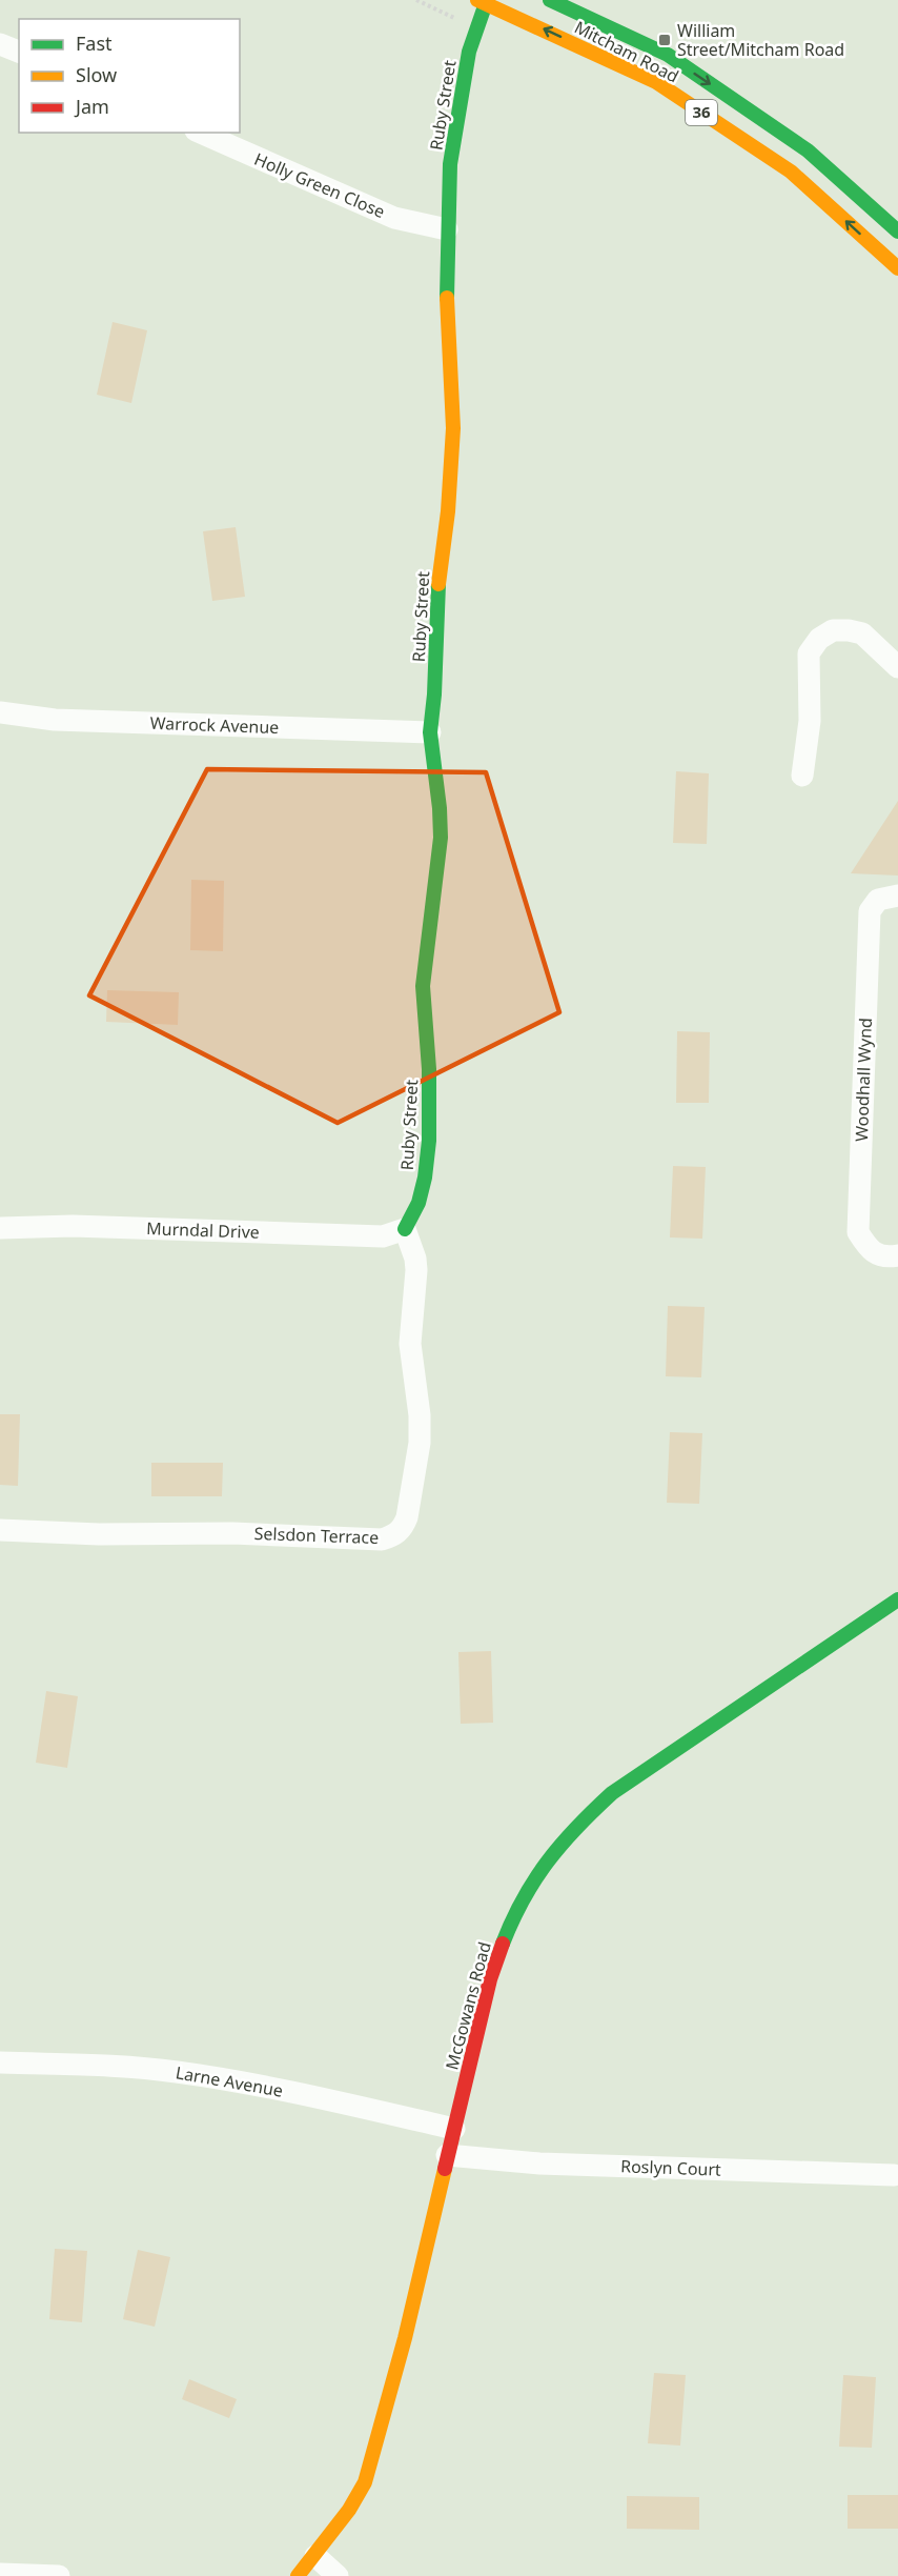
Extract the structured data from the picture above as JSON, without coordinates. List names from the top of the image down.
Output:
{
  "streets": {
    "street": [
      "Mitcham Road",
      "Ruby Street",
      "36",
      "Holly Green Close",
      "Warrock Avenue",
      "Woodhall Wynd",
      "Murndal Drive",
      "Selsdon Terrace",
      "McGowans Road",
      "Larne Avenue",
      "Roslyn Court"
    ]
  },
  "crossings": [
    ["Mitcham Road", "Ruby Street"],
    ["Ruby Street", "Holly Green Close"],
    ["Ruby Street", "Warrock Avenue"],
    ["Ruby Street", "Murndal Drive"],
    ["Ruby Street", "Selsdon Terrace"],
    ["Murndal Drive", "Selsdon Terrace"],
    ["McGowans Road", "Larne Avenue"],
    ["McGowans Road", "Roslyn Court"]
  ],
  "places": {
    "transit": ["William Street/Mitcham Road"]
  },
  "legend": ["Fast", "Slow", "Jam"]
}
